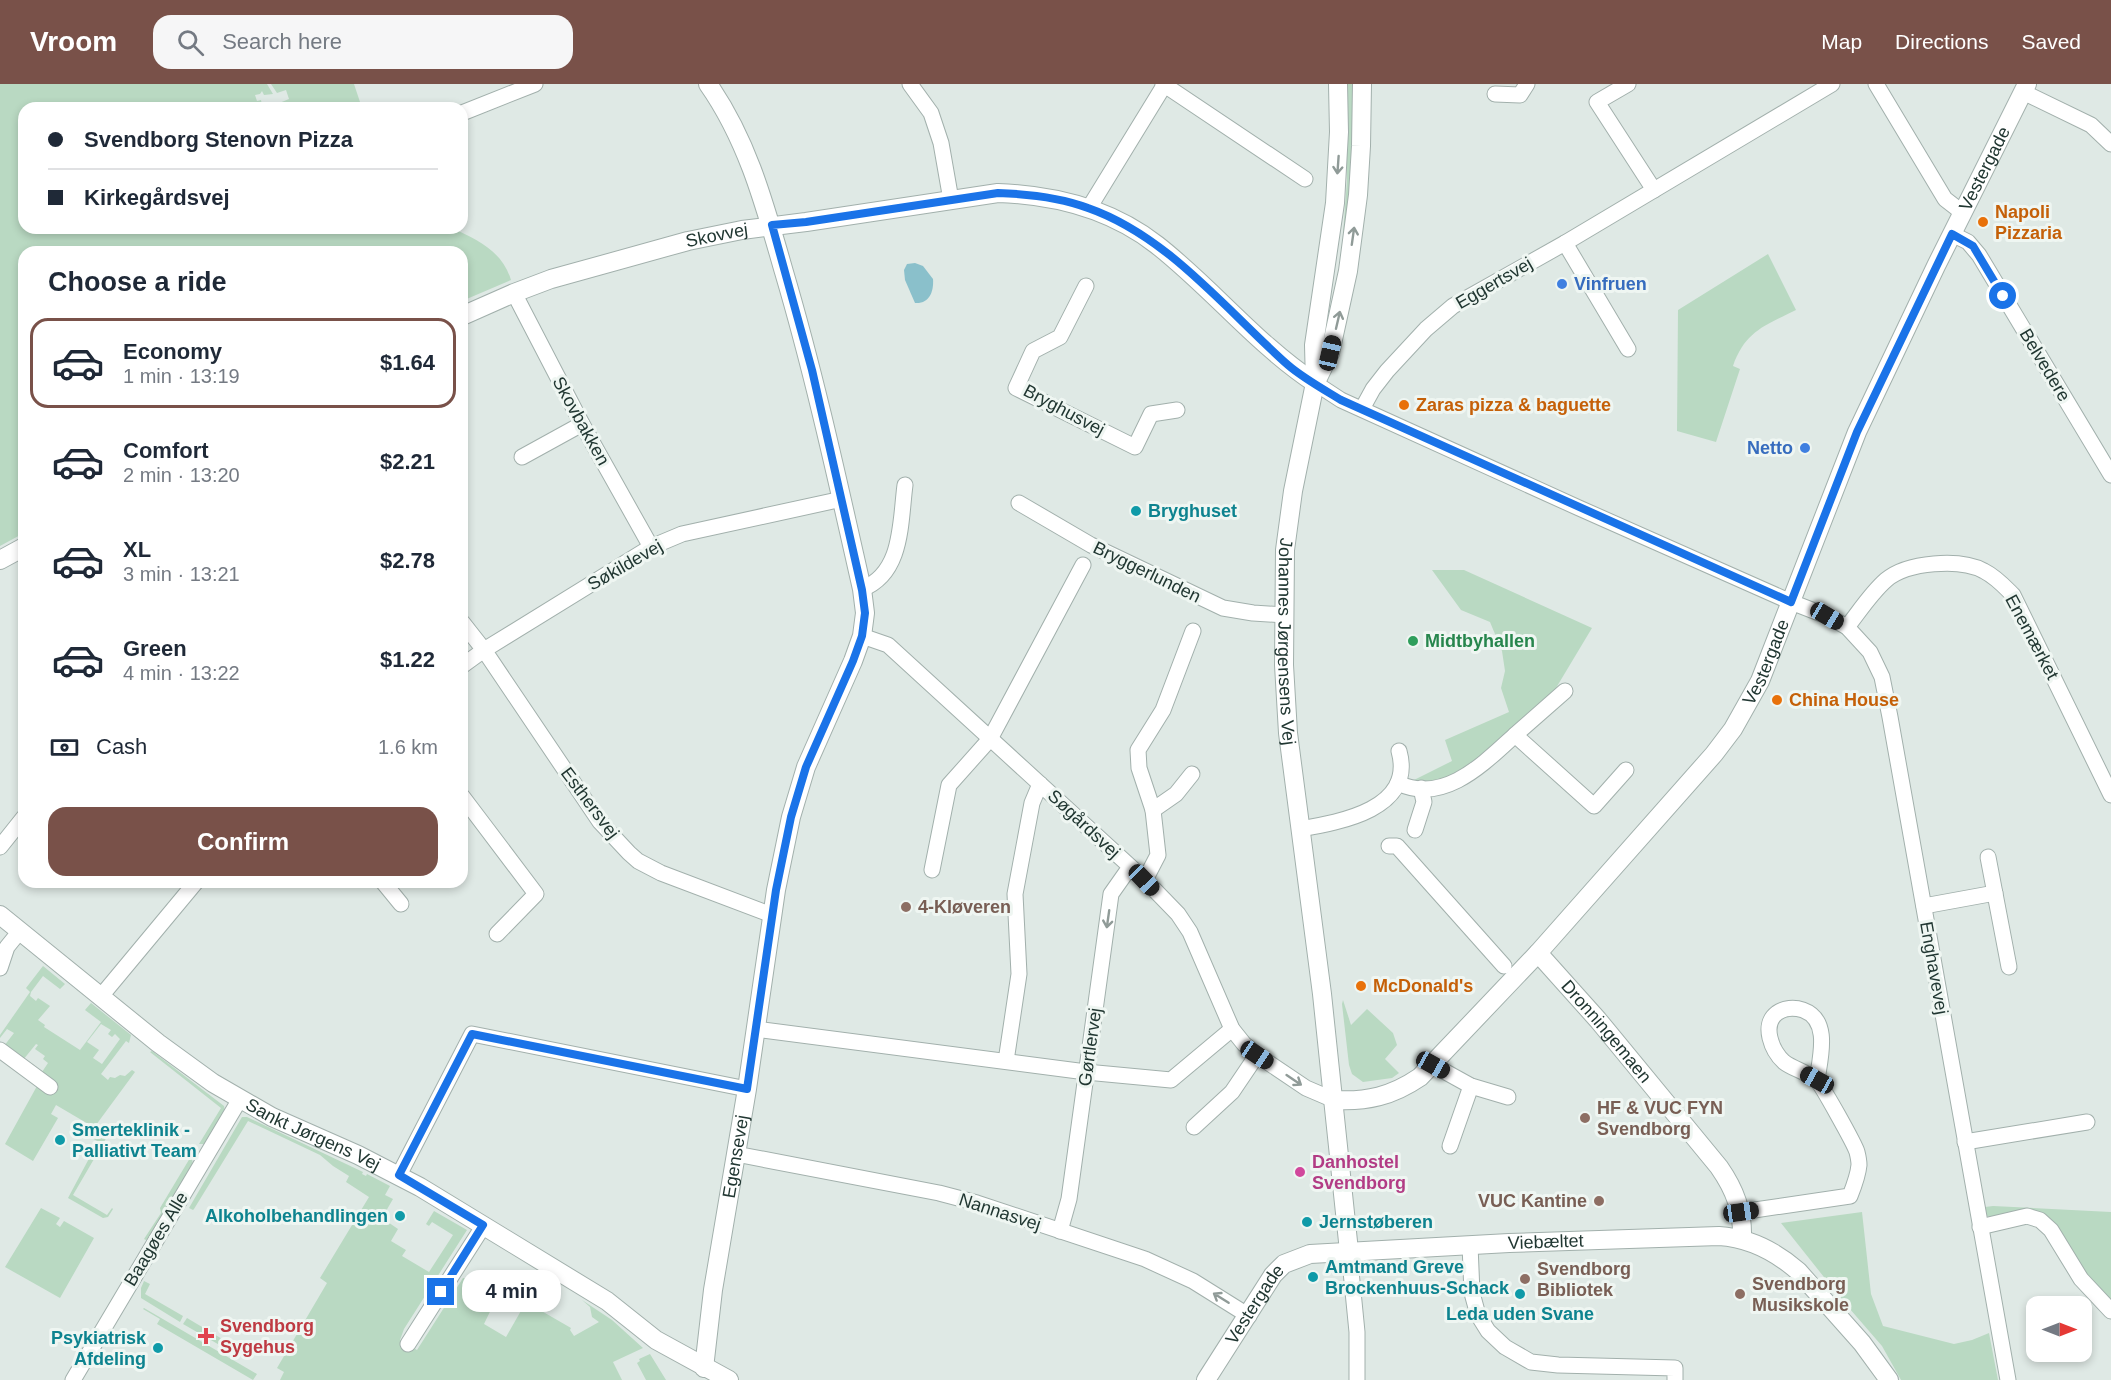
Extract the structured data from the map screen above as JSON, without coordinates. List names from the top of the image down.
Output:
{
  "streets": {
    "street": [
      "Vestergade",
      "Skovvej",
      "Eggertsvej",
      "Belvedere",
      "Bryghusvej",
      "Skovbakken",
      "Søkildevej",
      "Bryggerlunden",
      "Enemærket",
      "Johannes Jørgensens Vej",
      "Esthersvej",
      "Søgårdsvej",
      "Enghavevej",
      "Dronningemaen",
      "Gørtlervej",
      "Sankt Jørgens Vej",
      "Egensevej",
      "Nannasvej",
      "Baagøes Alle",
      "Viebæltet"
    ]
  },
  "crossings": [
    ["Vestergade", "Belvedere"],
    ["Vestergade", "Johannes Jørgensens Vej"],
    ["Vestergade", "Søgårdsvej"],
    ["Vestergade", "Enghavevej"],
    ["Vestergade", "Dronningemaen"],
    ["Vestergade", "Nannasvej"],
    ["Vestergade", "Viebæltet"],
    ["Skovvej", "Skovbakken"],
    ["Skovvej", "Johannes Jørgensens Vej"],
    ["Skovvej", "Enghavevej"],
    ["Skovvej", "Egensevej"],
    ["Eggertsvej", "Enghavevej"],
    ["Skovbakken", "Søkildevej"],
    ["Søkildevej", "Esthersvej"],
    ["Søkildevej", "Egensevej"],
    ["Bryggerlunden", "Johannes Jørgensens Vej"],
    ["Enemærket", "Enghavevej"],
    ["Johannes Jørgensens Vej", "Søgårdsvej"],
    ["Johannes Jørgensens Vej", "Enghavevej"],
    ["Esthersvej", "Egensevej"],
    ["Søgårdsvej", "Gørtlervej"],
    ["Søgårdsvej", "Egensevej"],
    ["Dronningemaen", "Viebæltet"],
    ["Gørtlervej", "Nannasvej"],
    ["Sankt Jørgens Vej", "Egensevej"],
    ["Sankt Jørgens Vej", "Baagøes Alle"],
    ["Egensevej", "Nannasvej"]
  ],
  "one_way": ["Nannasvej"],
  "places": {
    "other": [
      "Napoli Pizzaria",
      "Vinfruen",
      "Zaras pizza & baguette",
      "Netto",
      "Bryghuset",
      "Midtbyhallen",
      "China House",
      "4-Kløveren",
      "McDonald's",
      "HF & VUC FYN Svendborg",
      "Smerteklinik - Palliativt Team",
      "Danhostel Svendborg",
      "VUC Kantine",
      "Alkoholbehandlingen",
      "Jernstøberen",
      "Amtmand Greve Brockenhuus-Schack",
      "Svendborg Bibliotek",
      "Leda uden Svane",
      "Svendborg Musikskole",
      "Psykiatrisk Afdeling"
    ],
    "health": ["Svendborg Sygehus"]
  },
  "north": "right",
  "page": {
    "header": "Vroom",
    "search": "Search here",
    "nav": ["Map", "Directions", "Saved"],
    "banner": ["Svendborg Stenovn Pizza", "Kirkegårdsvej"],
    "heading": "Choose a ride",
    "list": [
      {
        "name": "Economy",
        "note": "1 min · 13:19",
        "value": "$1.64"
      },
      {
        "name": "Comfort",
        "note": "2 min · 13:20",
        "value": "$2.21"
      },
      {
        "name": "XL",
        "note": "3 min · 13:21",
        "value": "$2.78"
      },
      {
        "name": "Green",
        "note": "4 min · 13:22",
        "value": "$1.22"
      }
    ],
    "pay": ["Cash", "1.6 km"],
    "buttons": "Confirm",
    "bubble": "4 min"
  }
}
